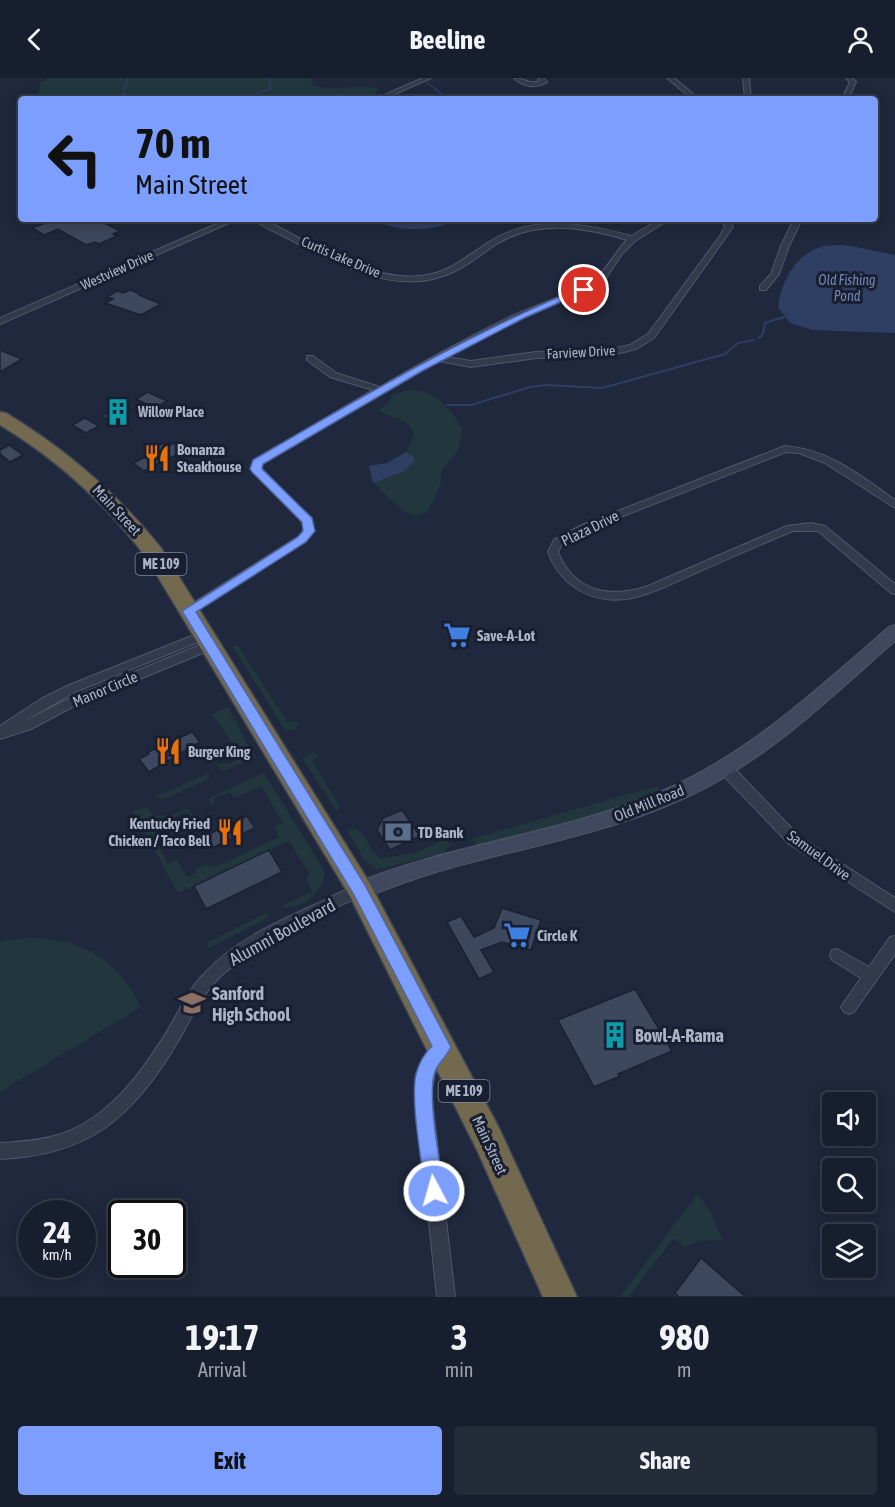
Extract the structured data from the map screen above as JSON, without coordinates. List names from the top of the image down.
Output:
{
  "streets": {
    "highway": ["Main Street", "ME 109"],
    "street": [
      "Curtis Lake Drive",
      "Westview Drive",
      "Farview Drive",
      "Plaza Drive",
      "Manor Circle",
      "Old Mill Road",
      "Samuel Drive",
      "Alumni Boulevard"
    ]
  },
  "crossings": [
    ["Main Street", "Manor Circle"],
    ["Main Street", "Old Mill Road"],
    ["Main Street", "Alumni Boulevard"],
    ["Old Mill Road", "Samuel Drive"],
    ["Old Mill Road", "Alumni Boulevard"]
  ],
  "water": ["Old Fishing Pond"],
  "places": {
    "building": ["Willow Place", "Bowl-A-Rama"],
    "restaurant": ["Bonanza Steakhouse", "Burger King", "Kentucky Fried Chicken / Taco Bell"],
    "supermarket": ["Save-A-Lot", "Circle K"],
    "bank": ["TD Bank"],
    "school or university": ["Sanford High School"]
  },
  "page": {
    "header": "Beeline",
    "turn": ["70 m", "Main Street"],
    "speed": "24 km/h",
    "limit": "30",
    "eta": [
      "19:17",
      "Arrival",
      "3",
      "min",
      "980",
      "m"
    ],
    "buttons": ["Exit", "Share"]
  }
}
